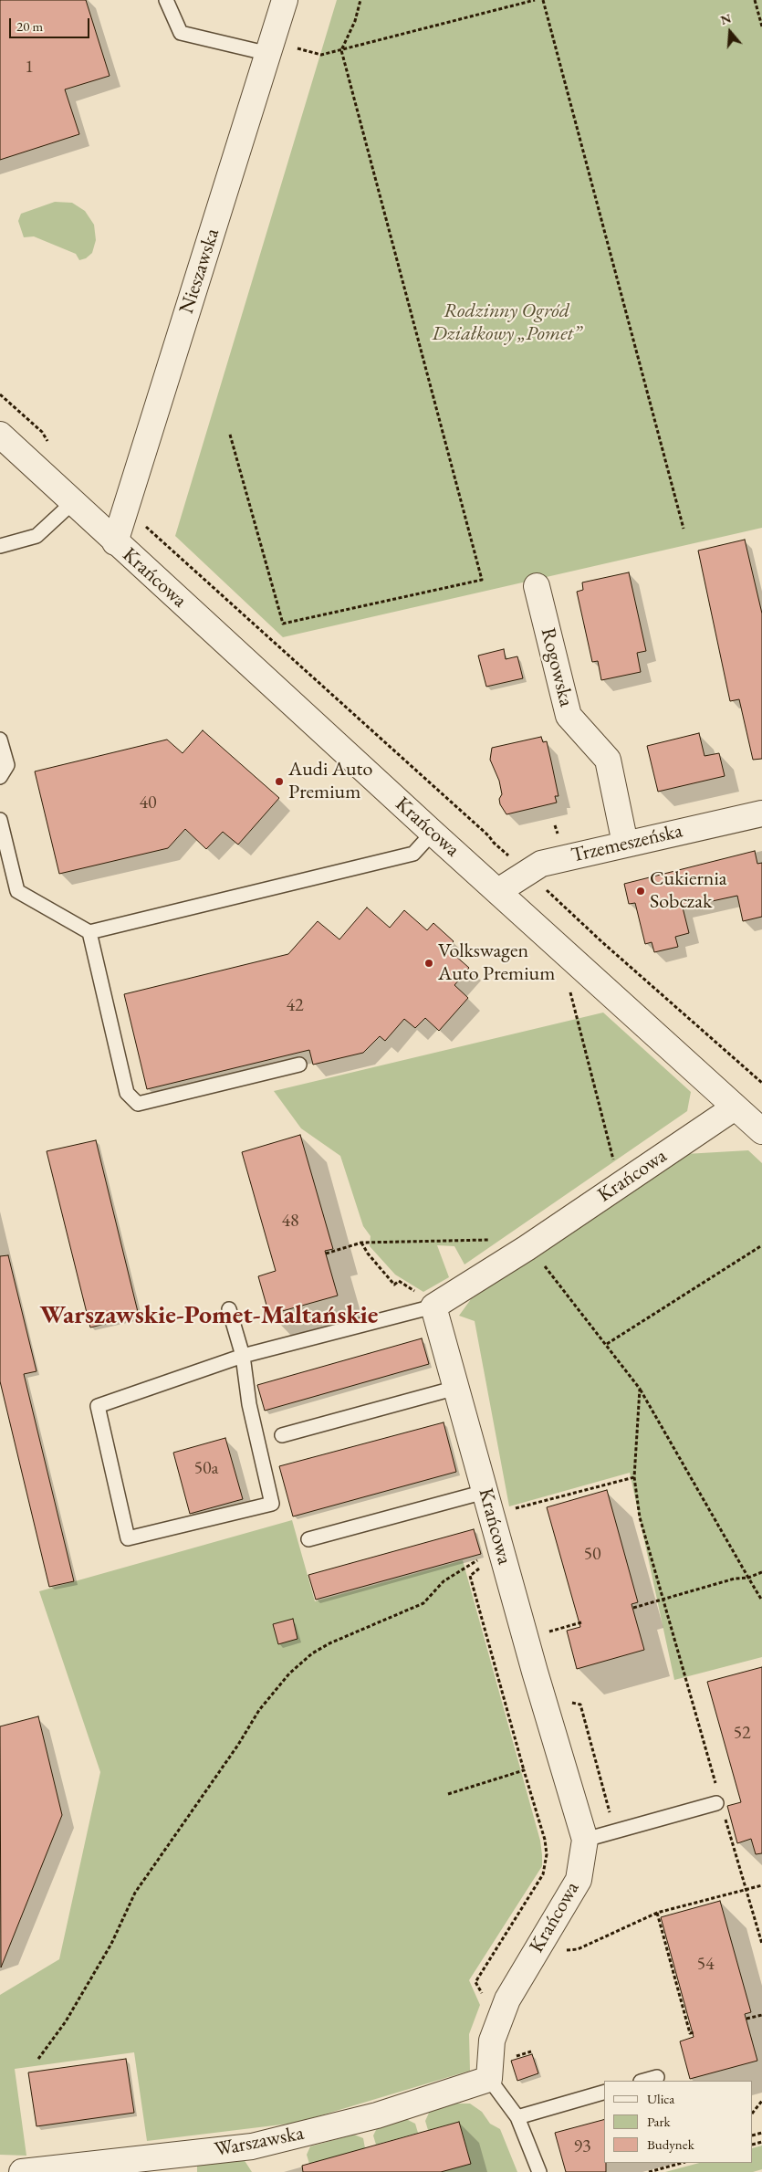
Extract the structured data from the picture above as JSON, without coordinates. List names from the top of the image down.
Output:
{
  "streets": {
    "street": [
      "Nieszawska",
      "Krańcowa",
      "Rogowska",
      "Trzemeszeńska",
      "Warszawska"
    ]
  },
  "crossings": [
    ["Nieszawska", "Krańcowa"],
    ["Krańcowa", "Trzemeszeńska"],
    ["Krańcowa", "Warszawska"],
    ["Rogowska", "Trzemeszeńska"]
  ],
  "districts": ["Warszawskie-Pomet-Maltańskie"],
  "parks": ["Rodzinny Ogród Działkowy „Pomet”"],
  "places": ["Audi Auto Premium", "Cukiernia Sobczak", "Volkswagen Auto Premium"],
  "house_numbers": [
    "1",
    "40",
    "42",
    "48",
    "50a",
    "50",
    "52",
    "54",
    "93"
  ],
  "legend": ["Ulica", "Park", "Budynek"],
  "scale_bar": "20 m",
  "north": "top"
}
